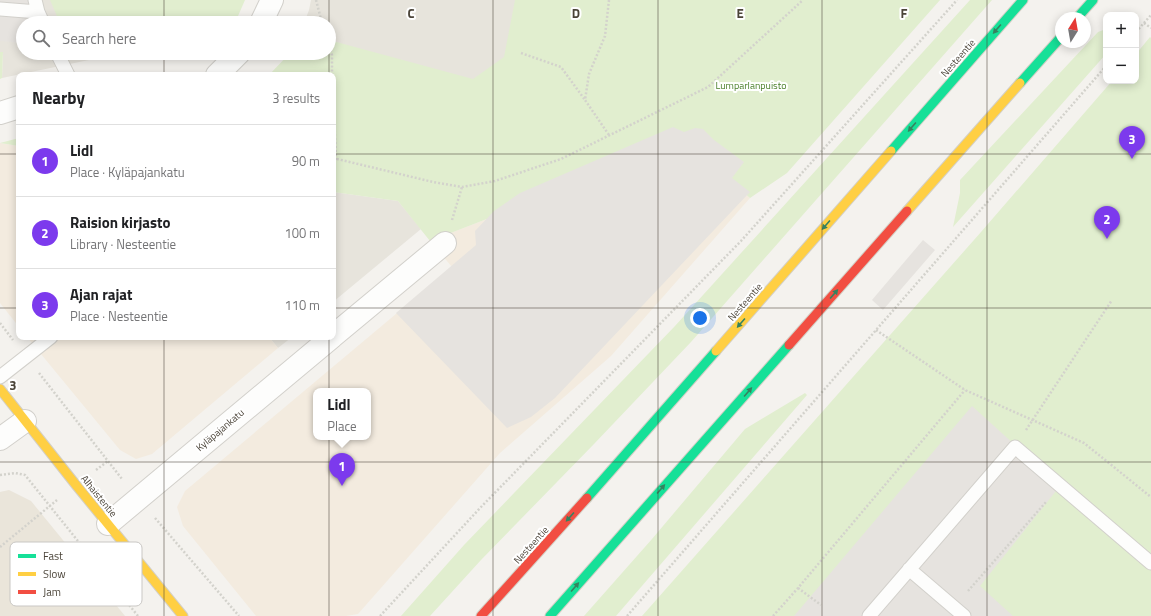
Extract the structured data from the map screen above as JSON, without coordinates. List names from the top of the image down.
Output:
{
  "streets": {
    "main road": ["Nesteentie", "Alhaistentie"],
    "street": ["Kyläpajankatu"]
  },
  "crossings": [
    ["Kyläpajankatu", "Alhaistentie"]
  ],
  "parks": ["Lumparlanpuisto"],
  "legend": ["Fast", "Slow", "Jam"],
  "north": "top",
  "page": {
    "map_buttons": ["+", "−"],
    "search": "Search here",
    "heading": ["Nearby", "3 results"],
    "list": [
      {
        "mark": "1",
        "name": "Lidl",
        "note": "Place · Kyläpajankatu",
        "value": "90 m"
      },
      {
        "mark": "2",
        "name": "Raision kirjasto",
        "note": "Library · Nesteentie",
        "value": "100 m"
      },
      {
        "mark": "3",
        "name": "Ajan rajat",
        "note": "Place · Nesteentie",
        "value": "110 m"
      }
    ],
    "pins": ["3", "2", "1"],
    "popup": ["Lidl", "Place"]
  },
  "grid": {
    "columns": [
      "C",
      "D",
      "E",
      "F"
    ],
    "rows": ["3"]
  }
}
